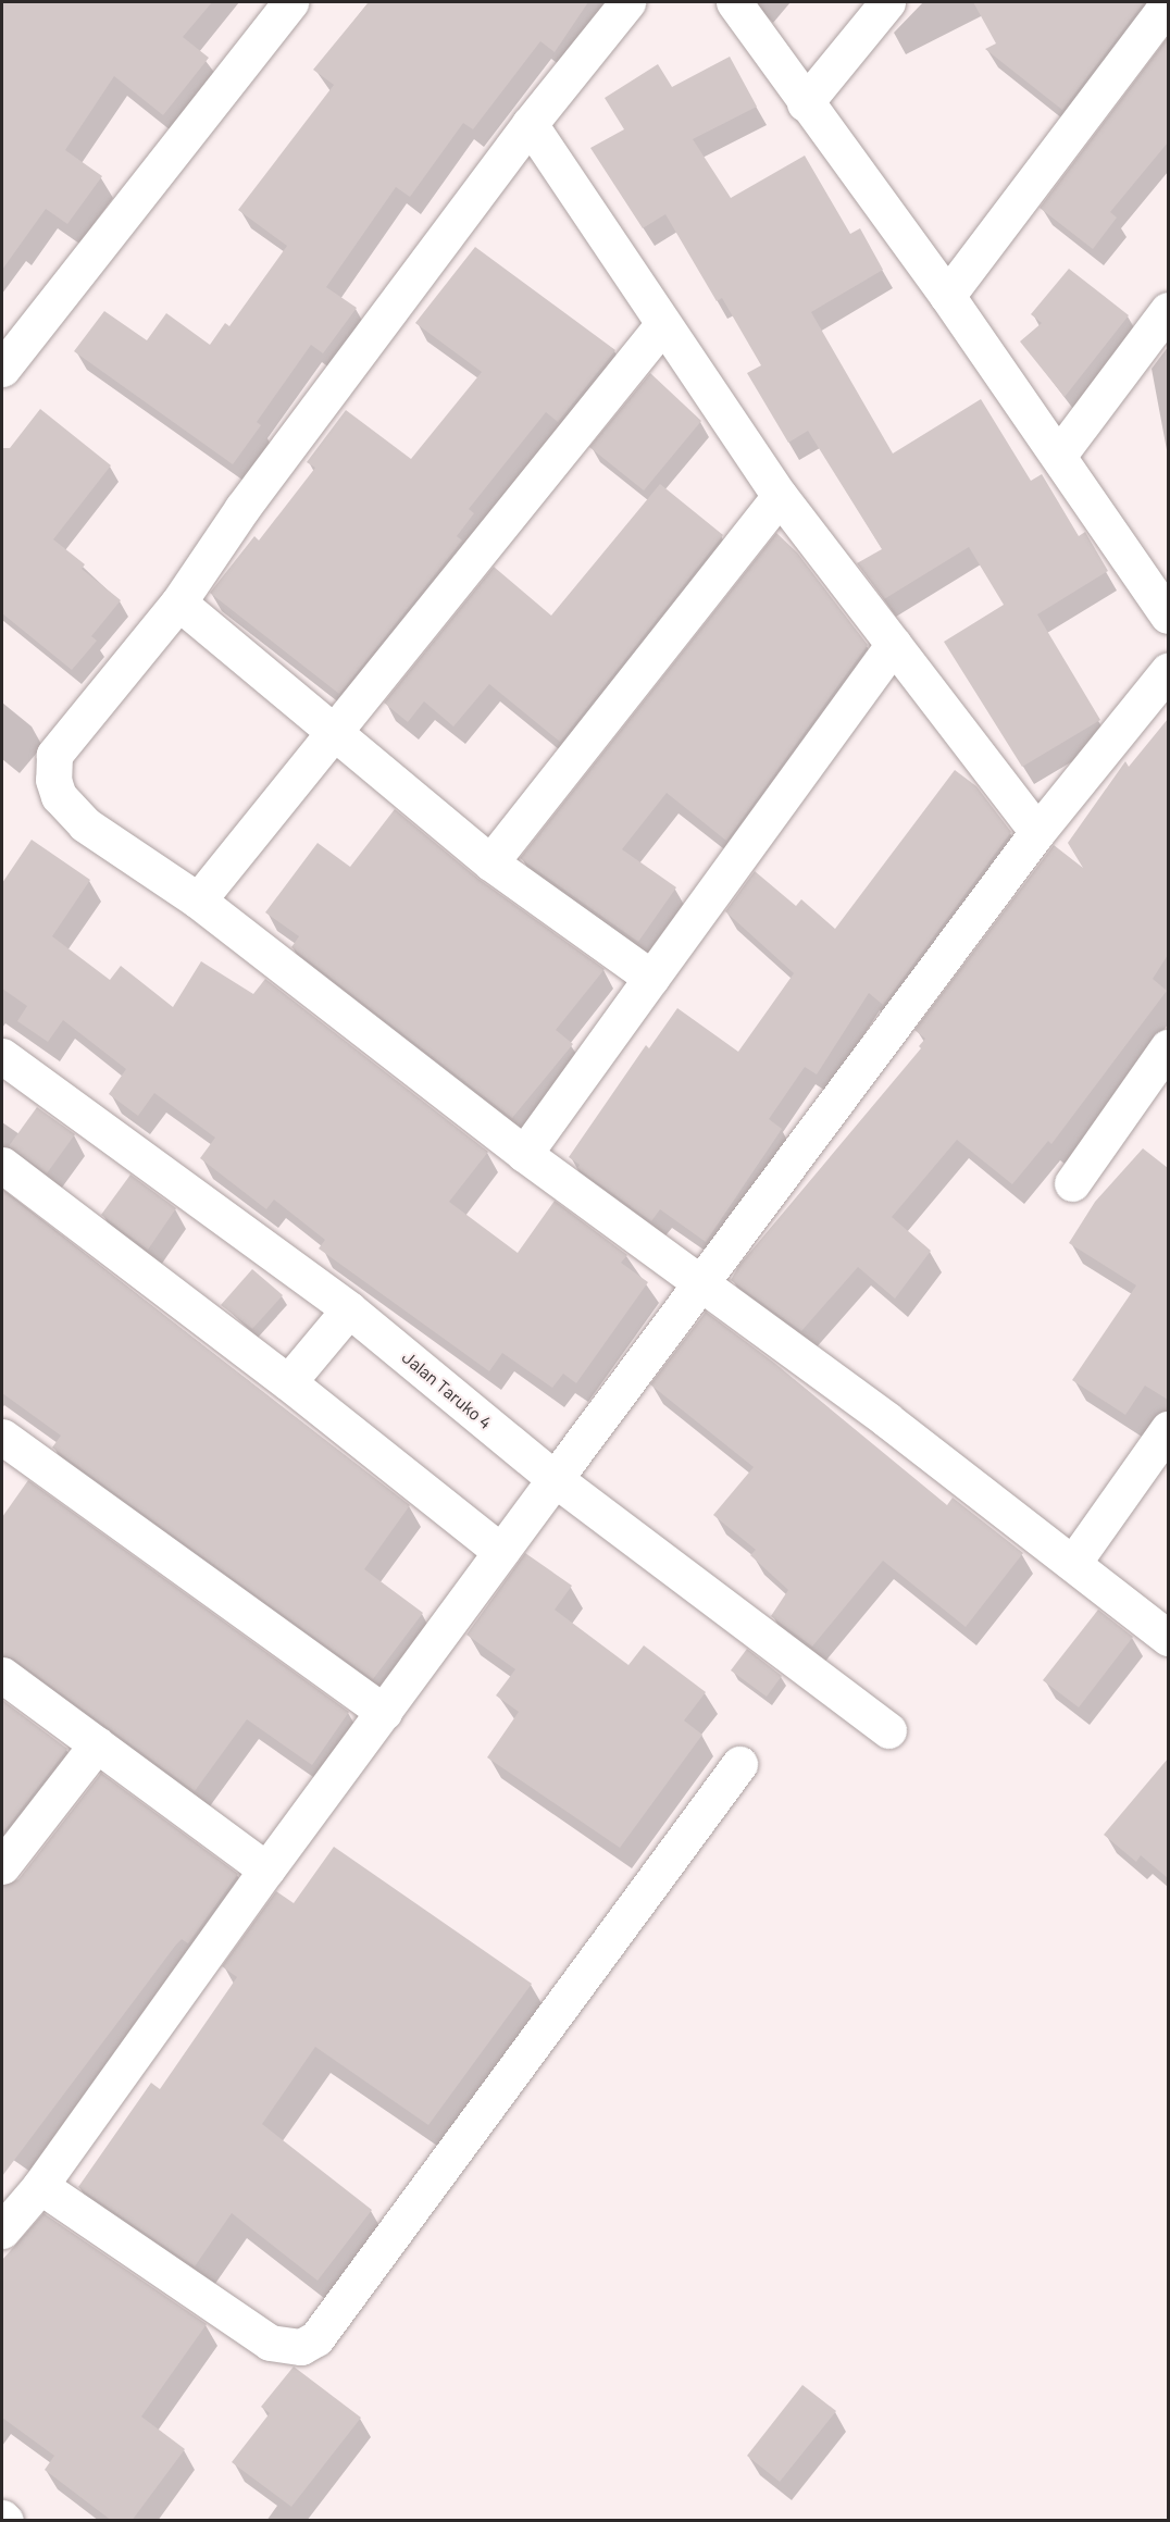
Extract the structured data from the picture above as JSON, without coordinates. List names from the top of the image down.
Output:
{
  "streets": {
    "street": ["Jalan Taruko 4"]
  }
}
